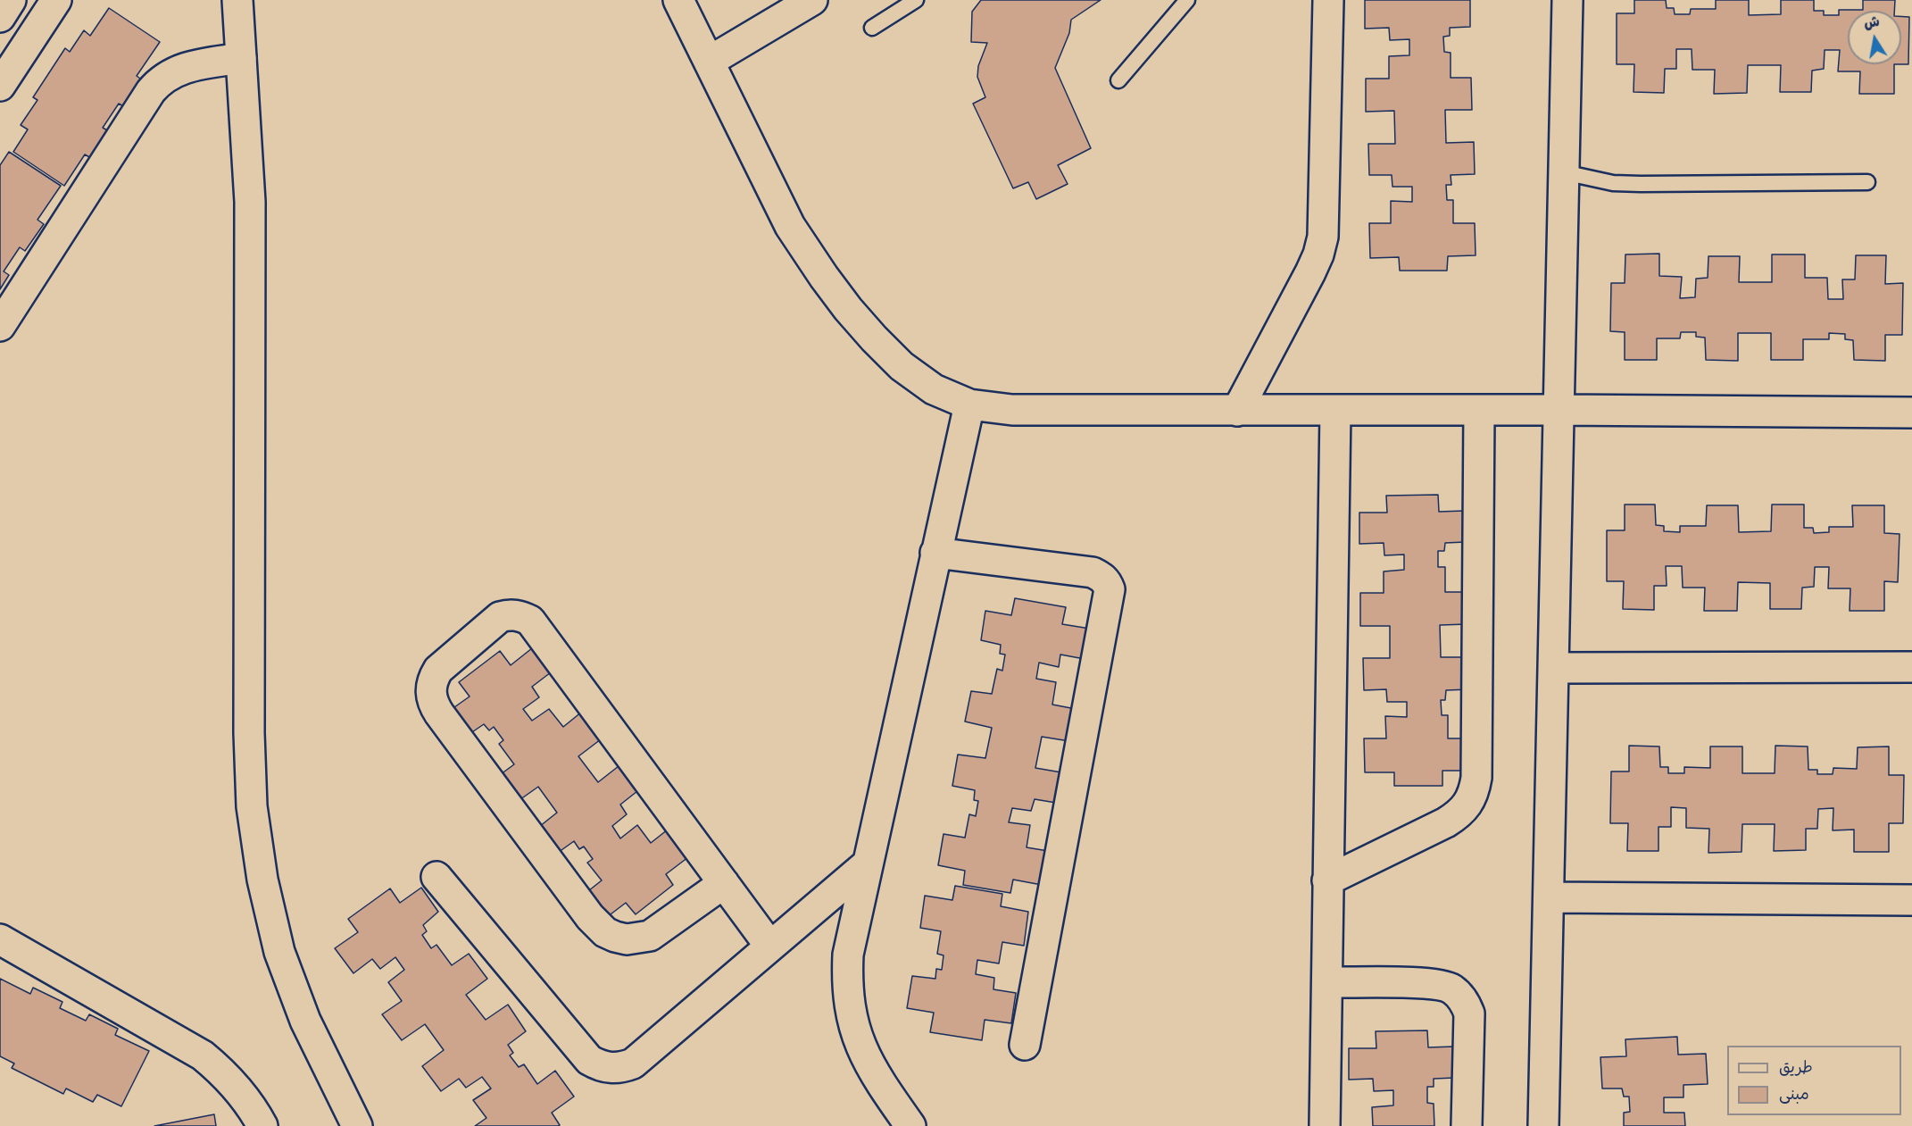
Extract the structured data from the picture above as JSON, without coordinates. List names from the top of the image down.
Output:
{
  "legend": ["طريق", "مبنى"],
  "north": "top"
}
